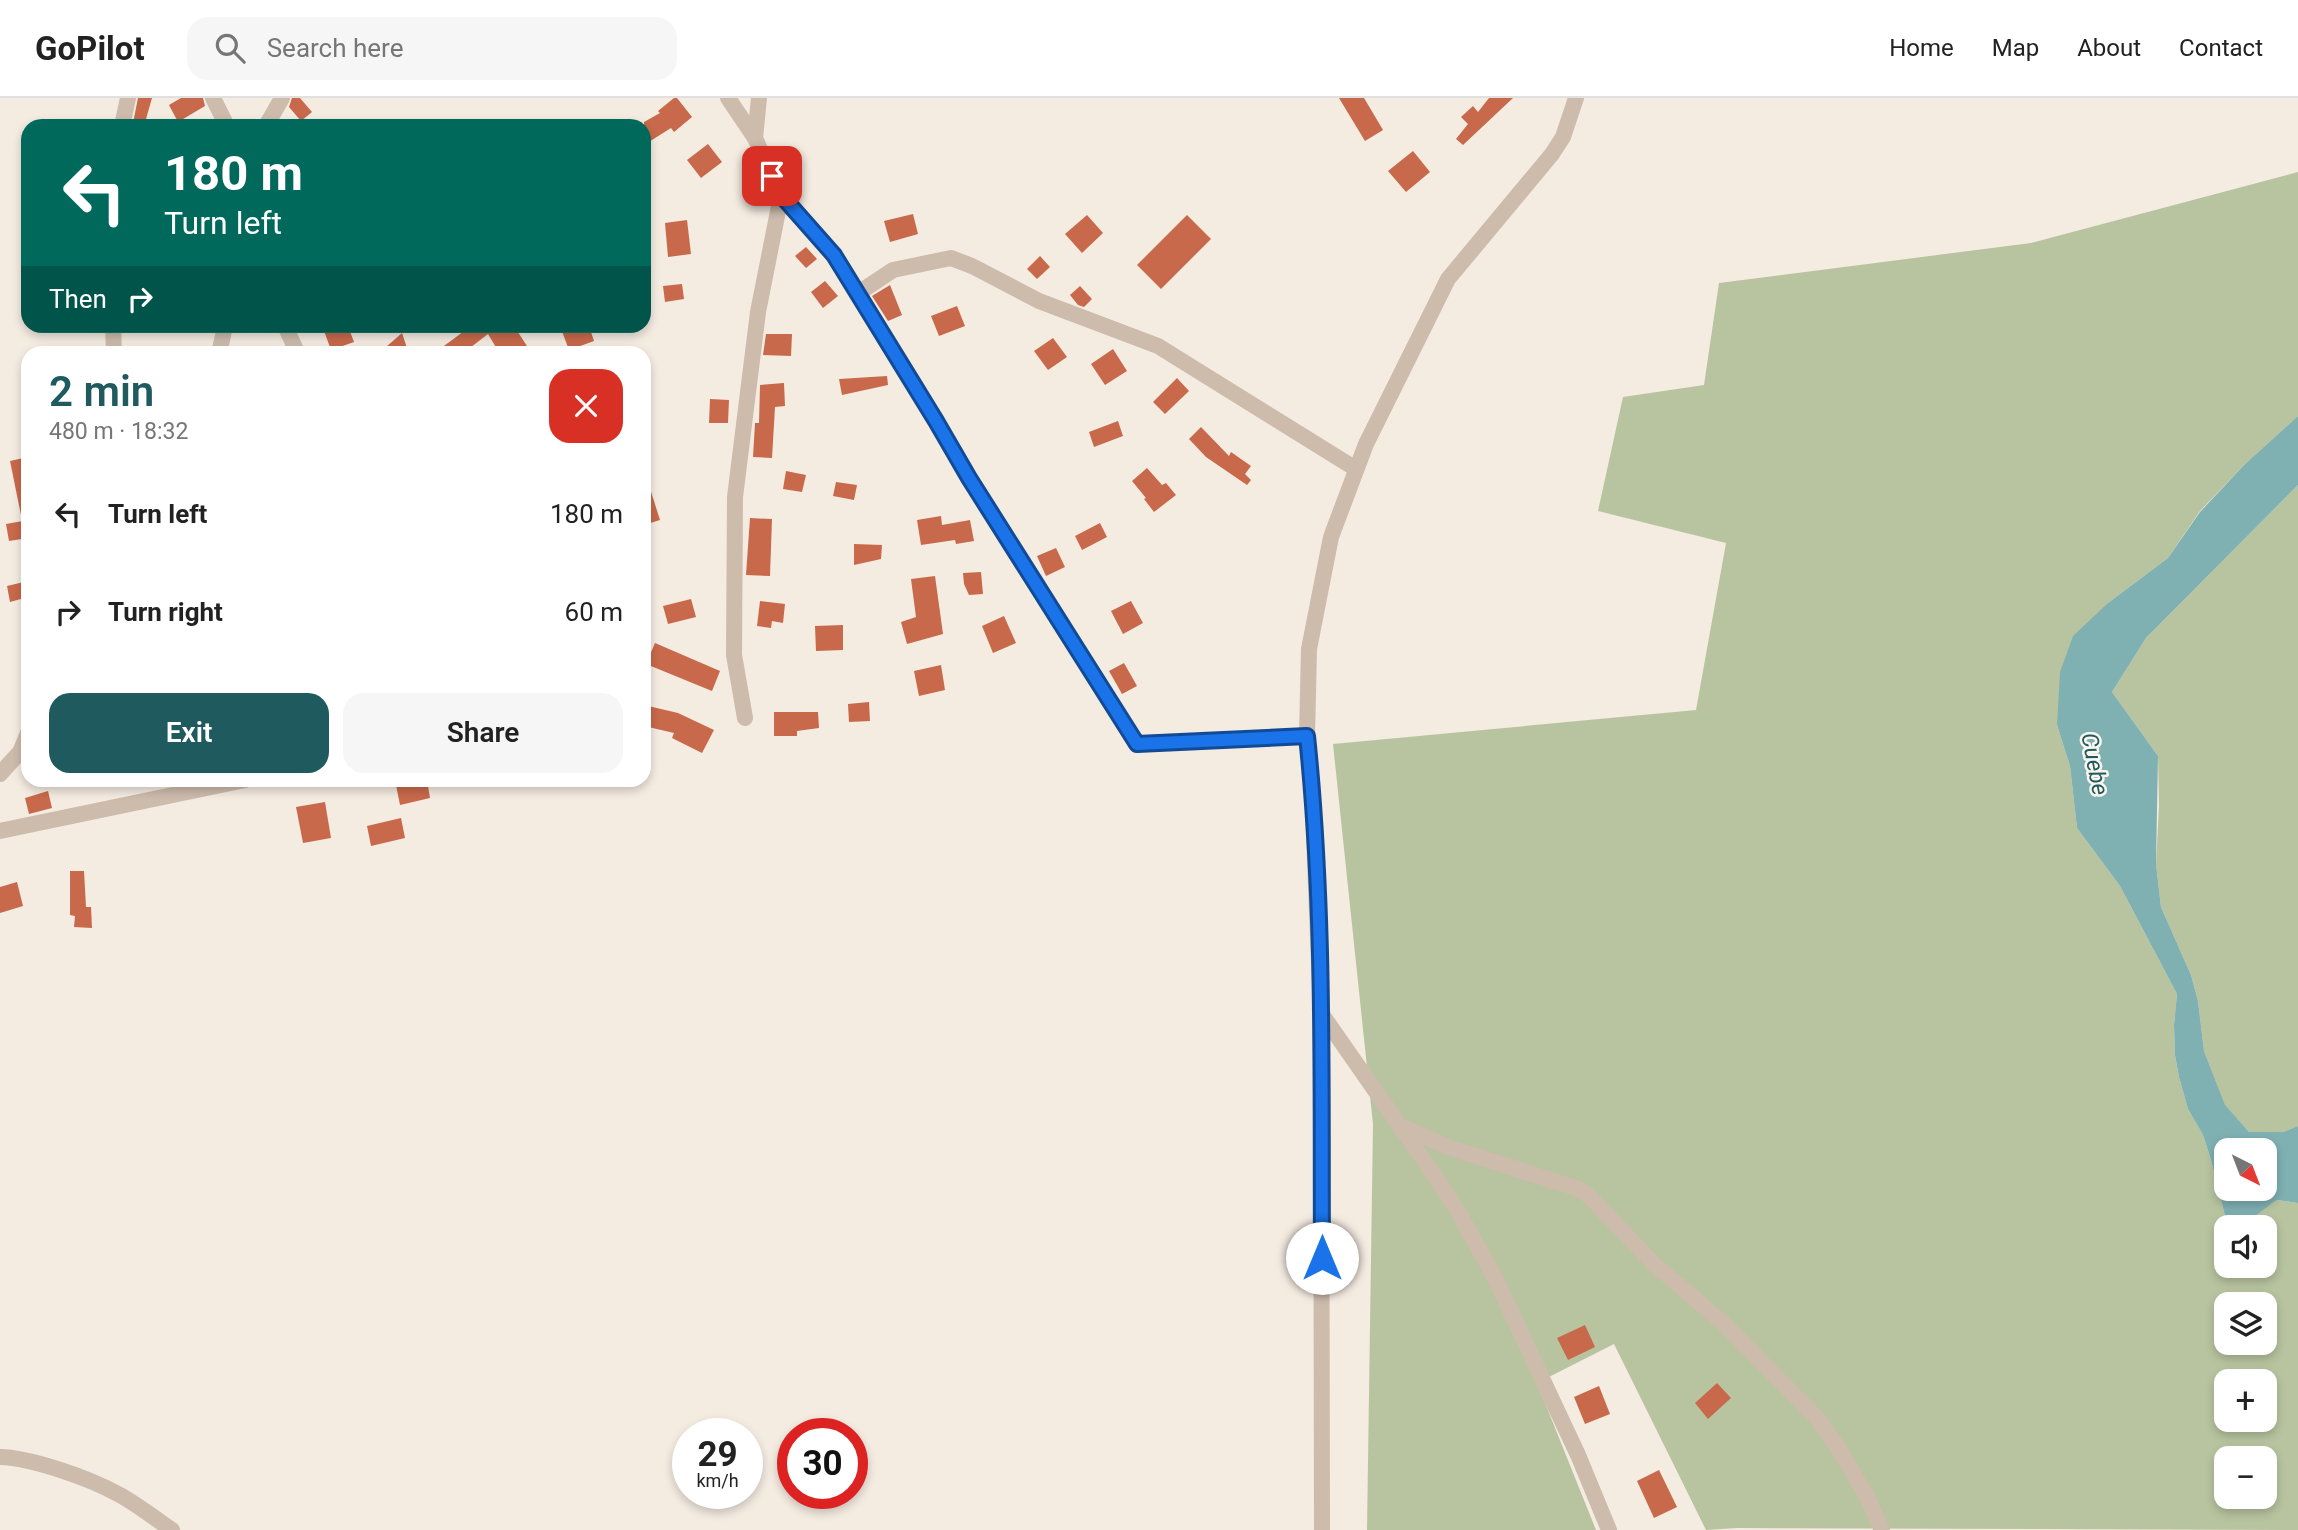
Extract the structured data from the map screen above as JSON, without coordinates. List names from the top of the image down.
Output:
{
  "water": ["Cuebe"],
  "north": "bottom right",
  "page": {
    "header": "GoPilot",
    "search": "Search here",
    "nav": [
      "Home",
      "Map",
      "About",
      "Contact"
    ],
    "turn": ["180 m", "Turn left"],
    "then": "Then",
    "heading": ["2 min", "480 m · 18:32"],
    "list": [
      {
        "name": "Turn left",
        "value": "180 m"
      },
      {
        "name": "Turn right",
        "value": "60 m"
      }
    ],
    "buttons": ["Exit", "Share"],
    "map_buttons": ["+", "−"],
    "speed": "29 km/h",
    "limit": "30"
  }
}
